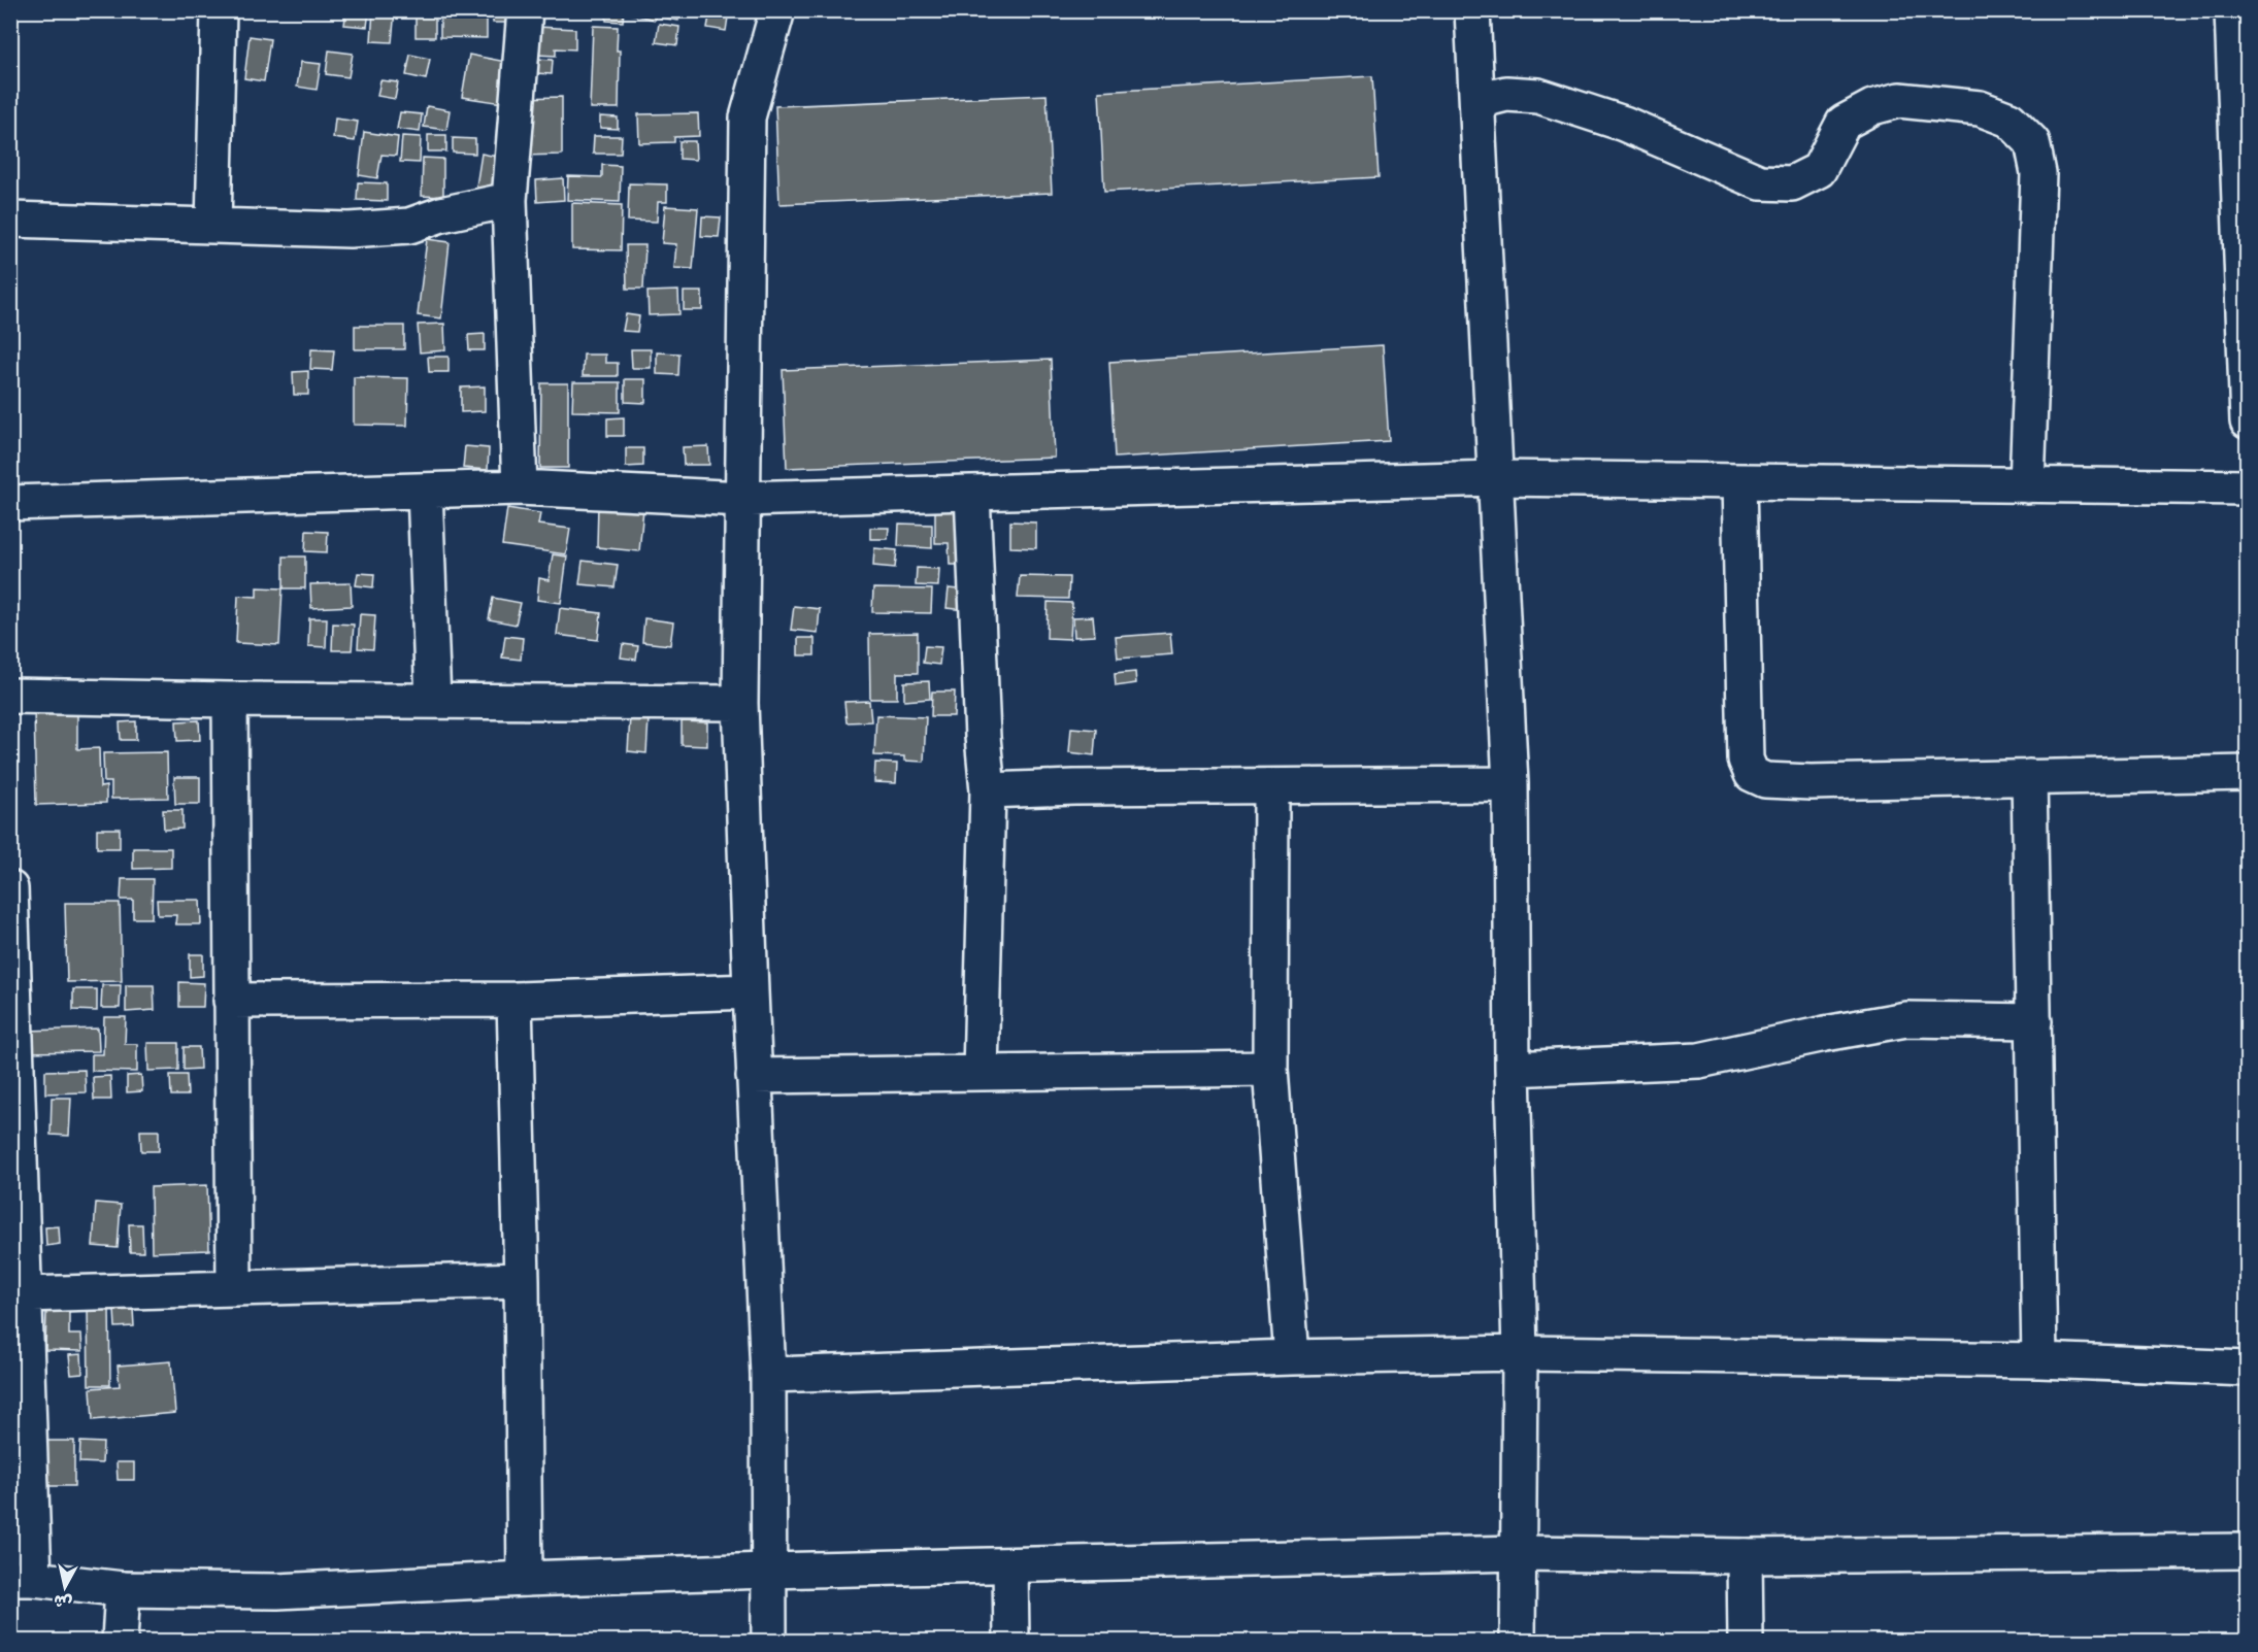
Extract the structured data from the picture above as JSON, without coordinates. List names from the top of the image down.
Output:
{
  "north": "bottom"
}
